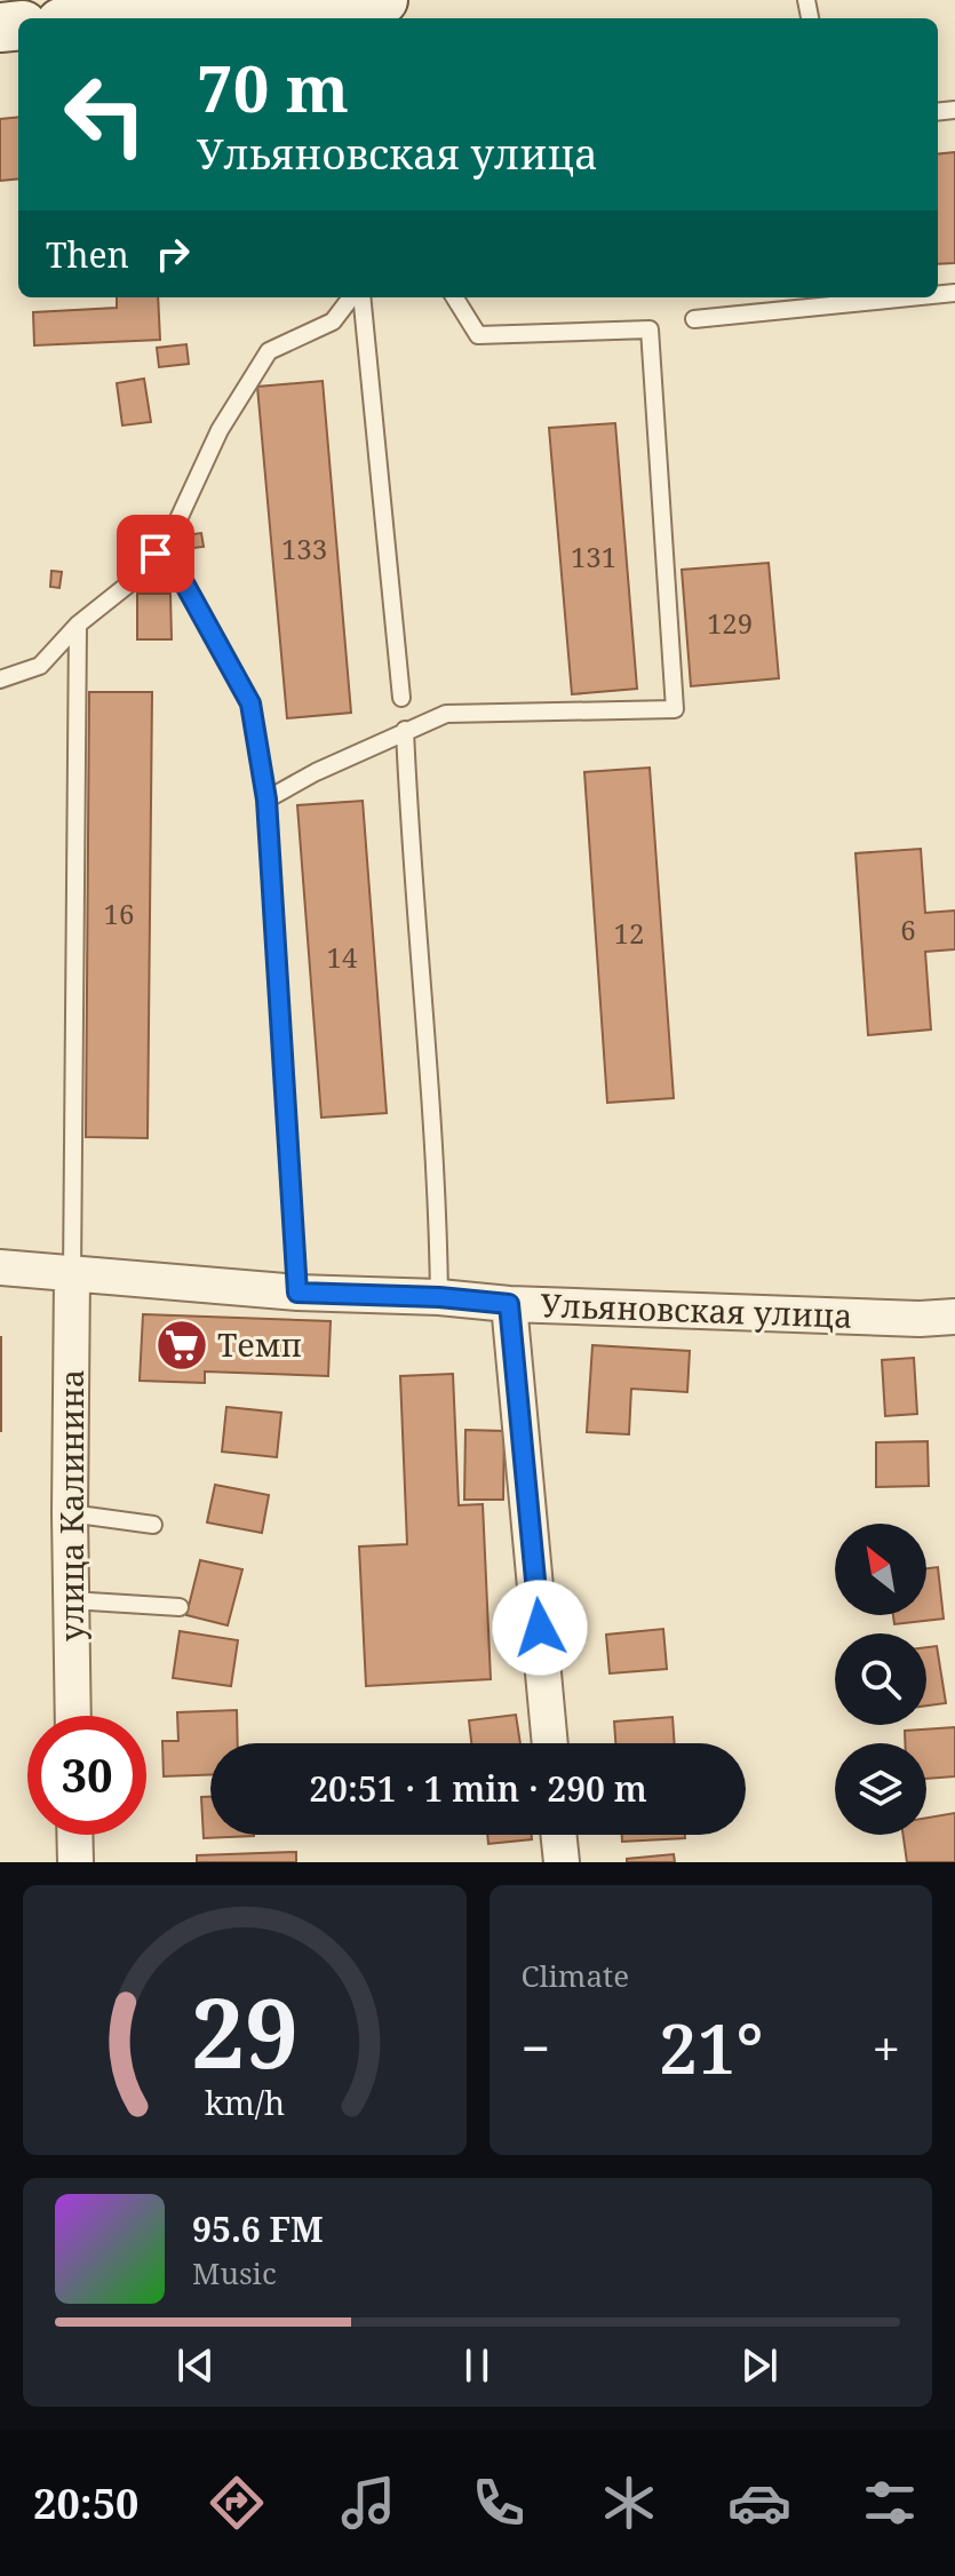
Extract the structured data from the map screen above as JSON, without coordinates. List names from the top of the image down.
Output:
{
  "streets": {
    "street": ["Ульяновская улица", "улица Калинина"]
  },
  "crossings": [
    ["Ульяновская улица", "улица Калинина"]
  ],
  "places": {
    "supermarket": ["Темп"]
  },
  "house_numbers": [
    "133",
    "131",
    "129",
    "16",
    "6",
    "12",
    "14"
  ],
  "north": "top left",
  "page": {
    "turn": ["70 m", "Ульяновская улица"],
    "then": "Then",
    "limit": "30",
    "trip": "20:51 · 1 min · 290 m",
    "tile": "Climate",
    "heat": ["−", "21°", "+"],
    "song": ["95.6 FM", "Music"],
    "tabs": "20:50",
    "gauge": ["29", "km/h"]
  }
}
